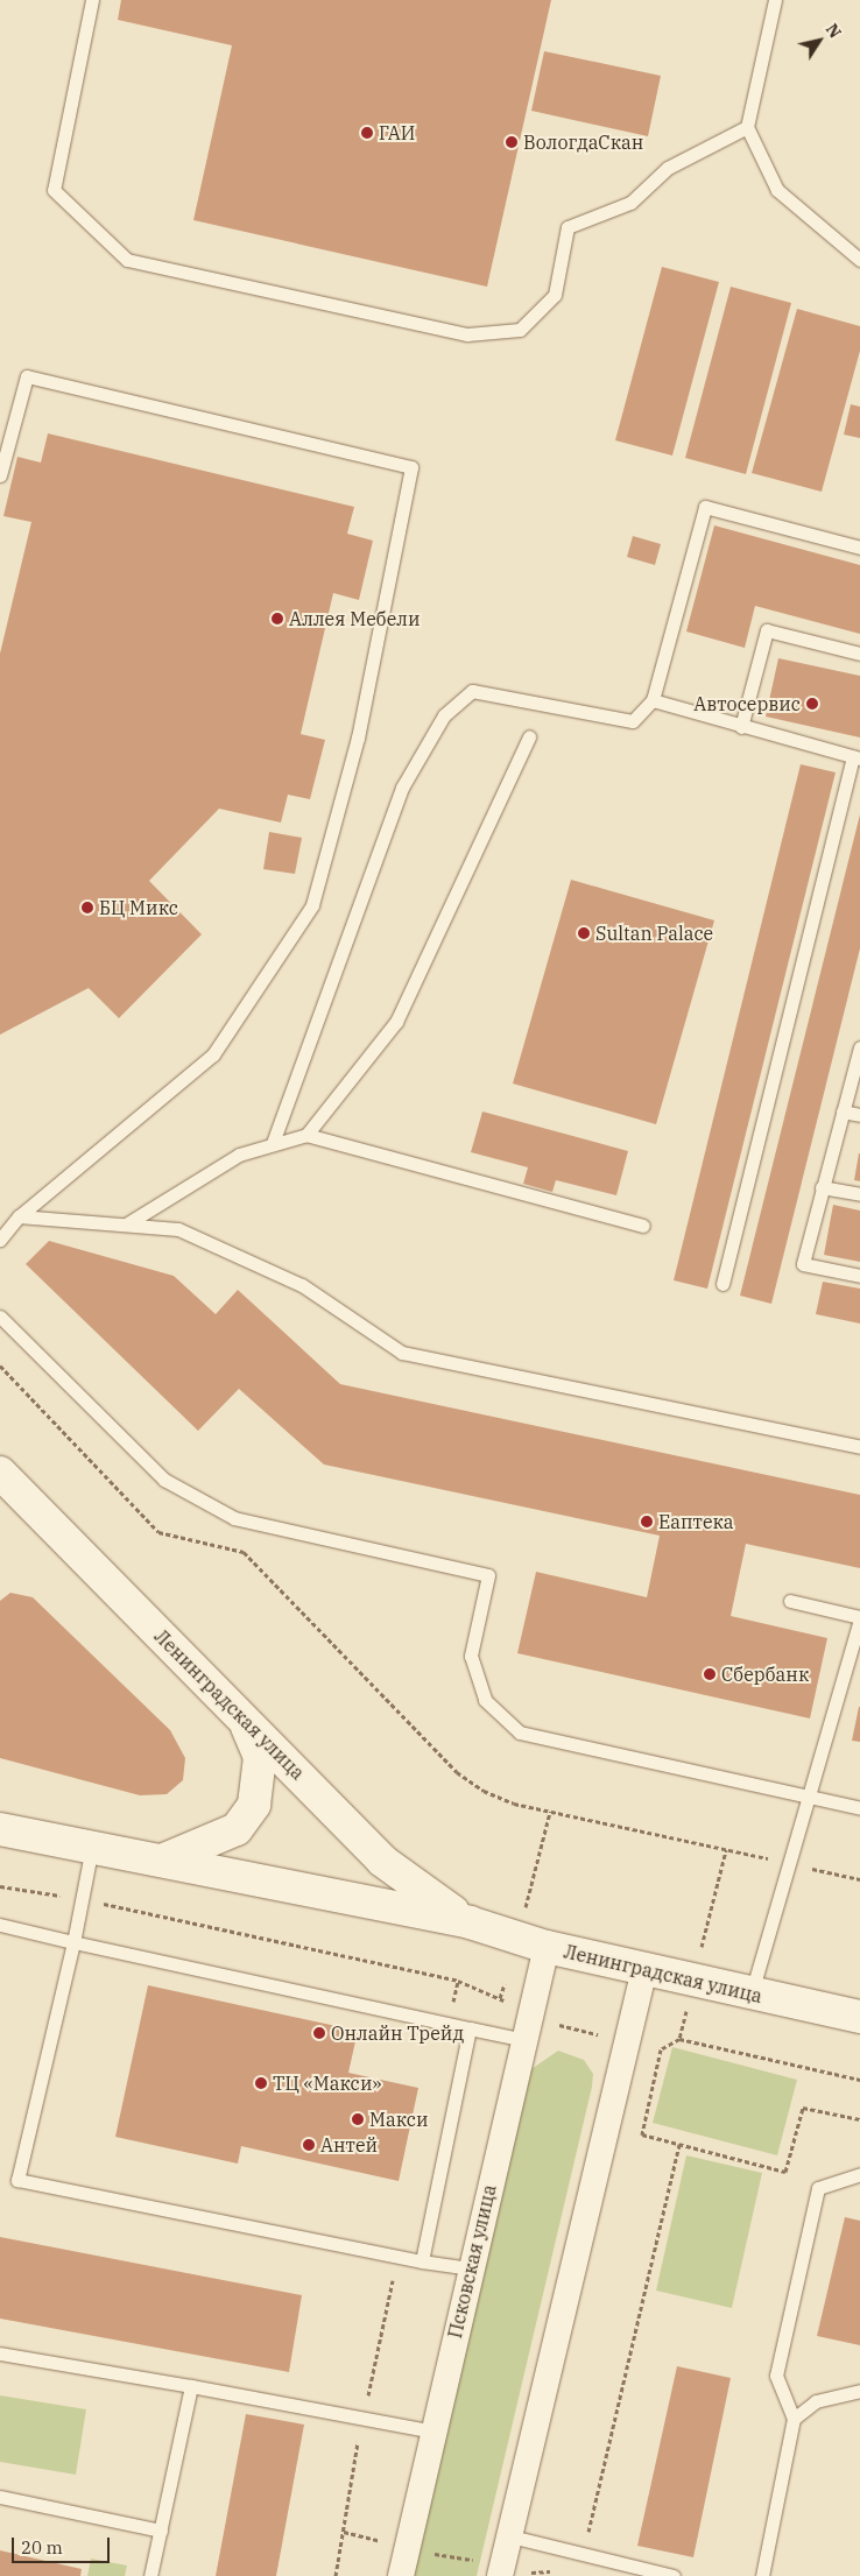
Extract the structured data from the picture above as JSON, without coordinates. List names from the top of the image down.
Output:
{
  "streets": {
    "main road": ["Ленинградская улица"],
    "street": ["Псковская улица"]
  },
  "crossings": [
    ["Ленинградская улица", "Псковская улица"]
  ],
  "places": [
    "ГАИ",
    "ВологдаСкан",
    "Аллея Мебели",
    "Автосервис",
    "БЦ Микс",
    "Sultan Palace",
    "Еаптека",
    "Сбербанк",
    "Онлайн Трейд",
    "ТЦ «Макси»",
    "Макси",
    "Антей"
  ],
  "scale_bar": "20 m",
  "north": "top right"
}
